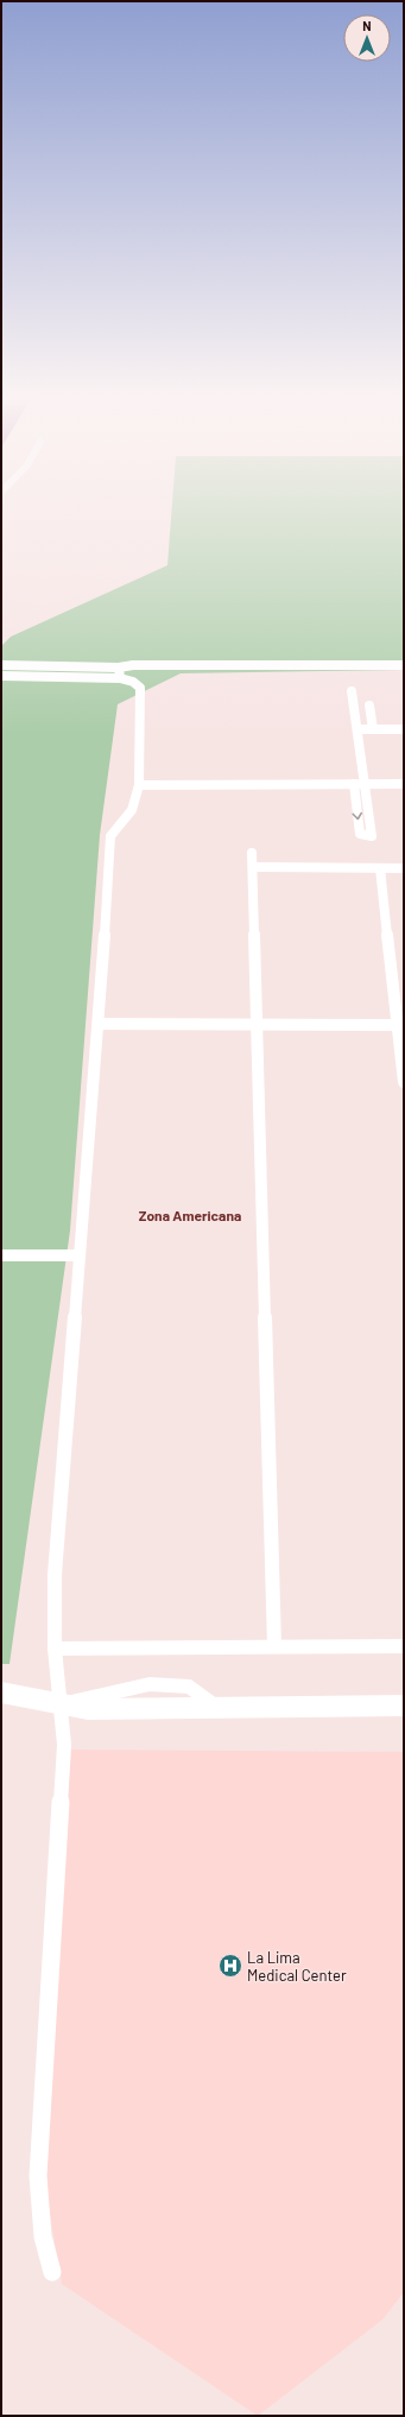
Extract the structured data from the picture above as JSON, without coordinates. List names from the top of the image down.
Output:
{
  "districts": ["Zona Americana"],
  "places": {
    "hospital": ["La Lima Medical Center"]
  },
  "north": "top"
}
